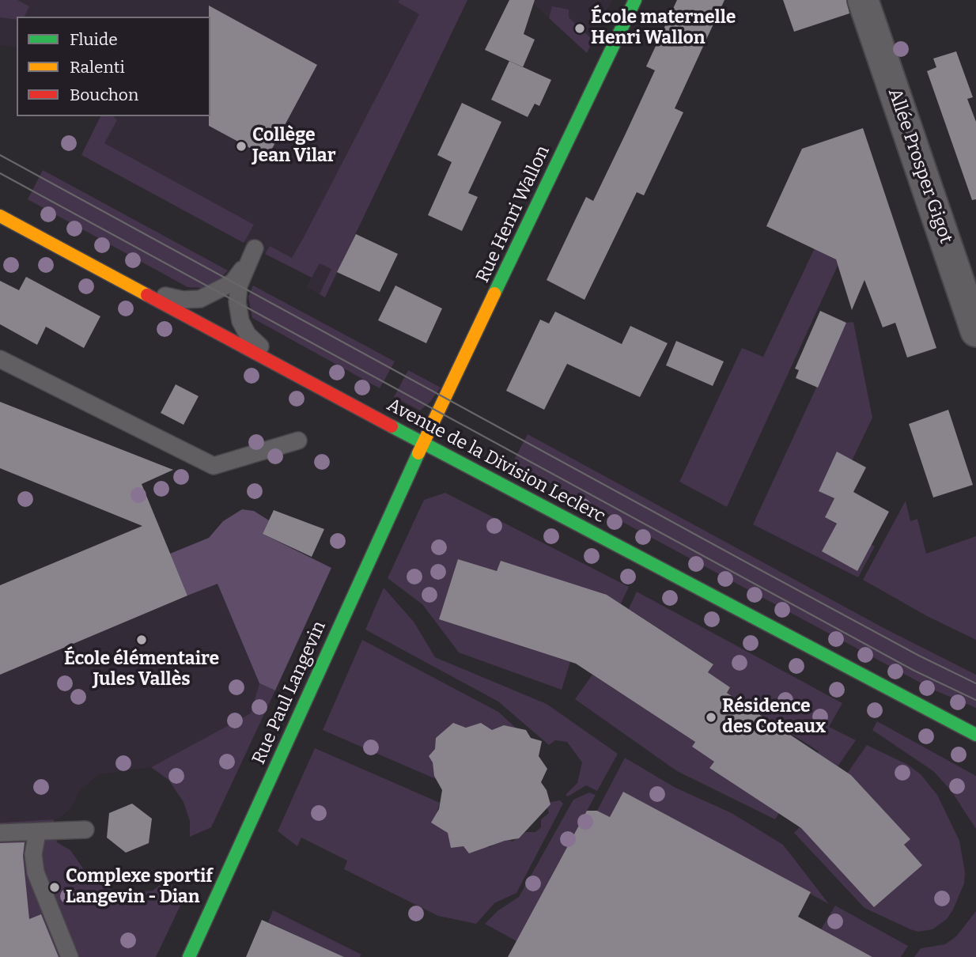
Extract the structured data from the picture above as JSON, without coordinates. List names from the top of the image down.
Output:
{
  "streets": {
    "street": [
      "Allée Prosper Gigot",
      "Rue Henri Wallon",
      "Avenue de la Division Leclerc",
      "Rue Paul Langevin"
    ]
  },
  "crossings": [
    ["Rue Henri Wallon", "Avenue de la Division Leclerc"],
    ["Rue Henri Wallon", "Rue Paul Langevin"],
    ["Avenue de la Division Leclerc", "Rue Paul Langevin"]
  ],
  "places": [
    "École maternelle Henri Wallon",
    "Collège Jean Vilar",
    "École élémentaire Jules Vallès",
    "Résidence des Coteaux",
    "Complexe sportif Langevin - Dian"
  ],
  "legend": ["Fluide", "Ralenti", "Bouchon"]
}
